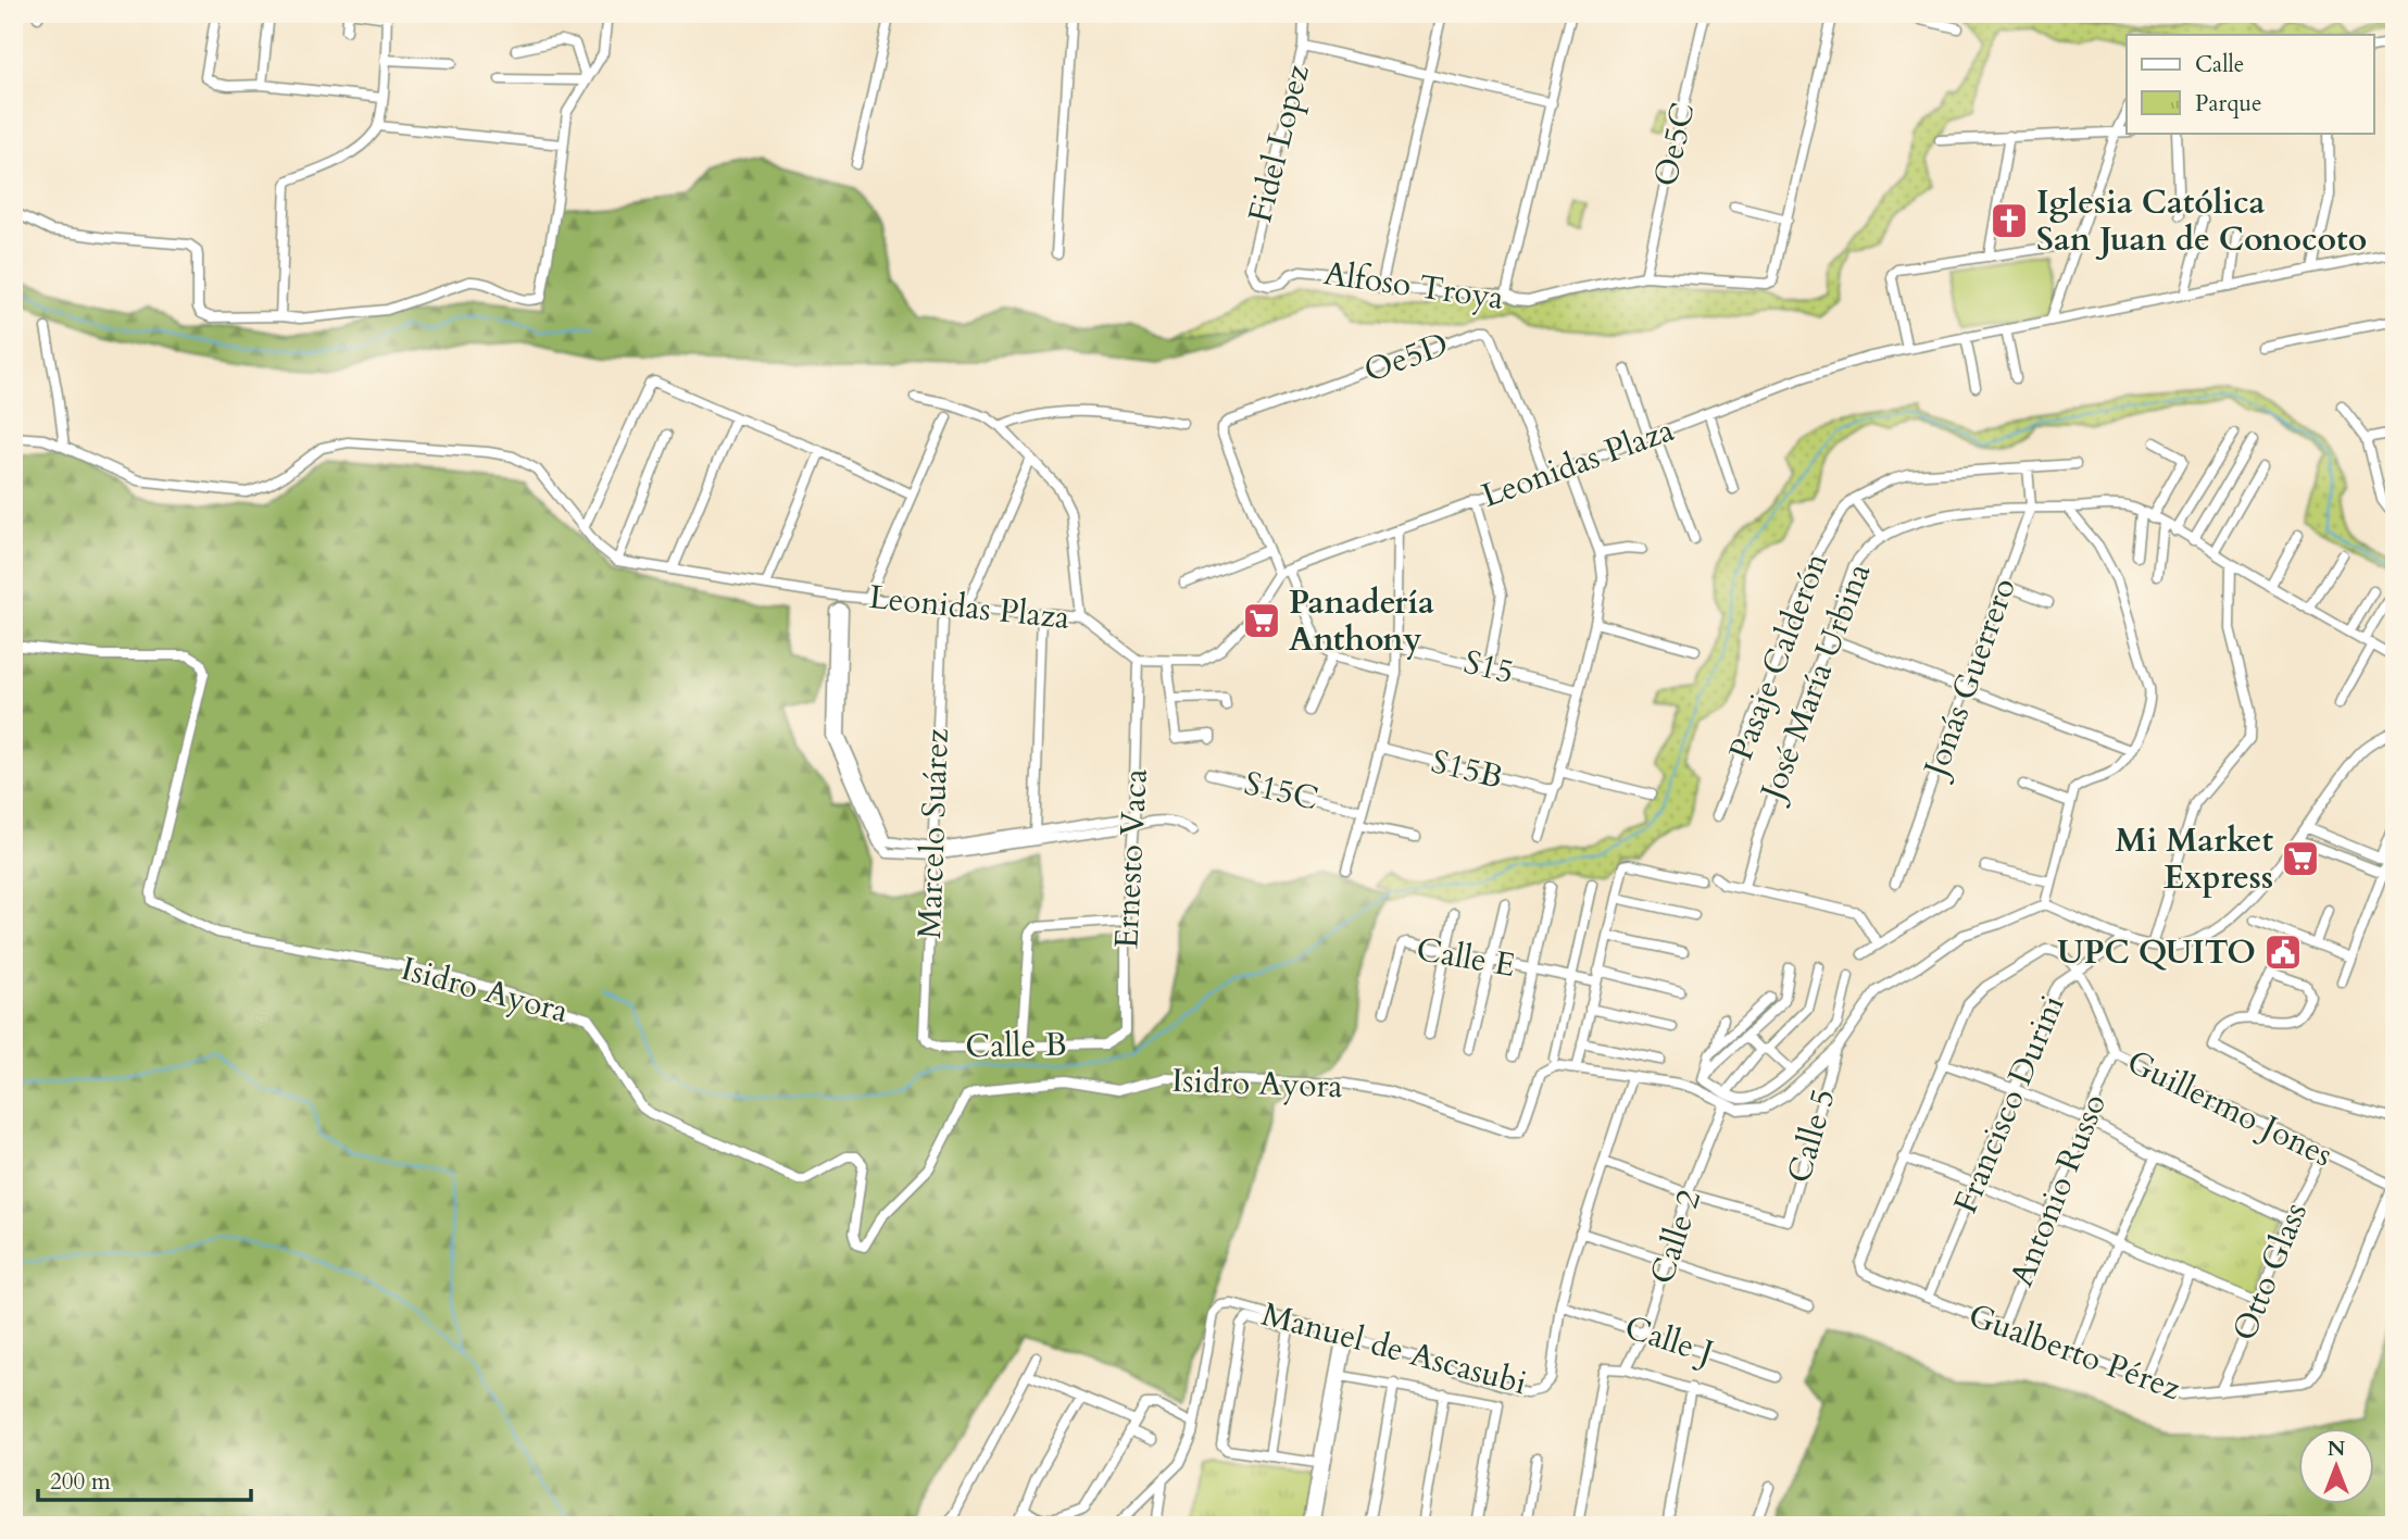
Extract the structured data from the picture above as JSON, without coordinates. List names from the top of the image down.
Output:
{
  "streets": {
    "street": [
      "Fidel Lopez",
      "Oe5C",
      "Alfoso Troya",
      "Oe5D",
      "Leonidas Plaza",
      "Pasaje Calderón",
      "S15",
      "Jonás Guerrero",
      "José María Urbina",
      "S15B",
      "S15C",
      "Marcelo Suárez",
      "Ernesto Vaca",
      "Calle E",
      "Isidro Ayora",
      "Calle B",
      "Francisco Durini",
      "Guillermo Jones",
      "Calle 5",
      "Antonio Russo",
      "Calle 2",
      "Otto Glass",
      "Calle J",
      "Manuel de Ascasubi",
      "Gualberto Pérez"
    ]
  },
  "crossings": [
    ["Fidel Lopez", "Alfoso Troya"],
    ["Oe5C", "Alfoso Troya"],
    ["Oe5D", "Leonidas Plaza"],
    ["Leonidas Plaza", "Ernesto Vaca"],
    ["Pasaje Calderón", "Jonás Guerrero"],
    ["Jonás Guerrero", "José María Urbina"],
    ["Marcelo Suárez", "Calle B"],
    ["Ernesto Vaca", "Calle B"],
    ["Isidro Ayora", "Calle 5"],
    ["Isidro Ayora", "Calle 2"],
    ["Isidro Ayora", "Manuel de Ascasubi"],
    ["Francisco Durini", "Guillermo Jones"],
    ["Francisco Durini", "Gualberto Pérez"],
    ["Guillermo Jones", "Antonio Russo"],
    ["Guillermo Jones", "Otto Glass"],
    ["Guillermo Jones", "Gualberto Pérez"],
    ["Calle 5", "Calle 2"],
    ["Antonio Russo", "Gualberto Pérez"],
    ["Calle 2", "Calle J"],
    ["Otto Glass", "Gualberto Pérez"],
    ["Calle J", "Manuel de Ascasubi"]
  ],
  "places": {
    "church": ["Iglesia Católica San Juan de Conocoto"],
    "supermarket": ["Panadería Anthony", "Mi Market Express"],
    "public building": ["UPC QUITO"]
  },
  "legend": ["Calle", "Parque"],
  "scale_bar": "200 m",
  "north": "top"
}
